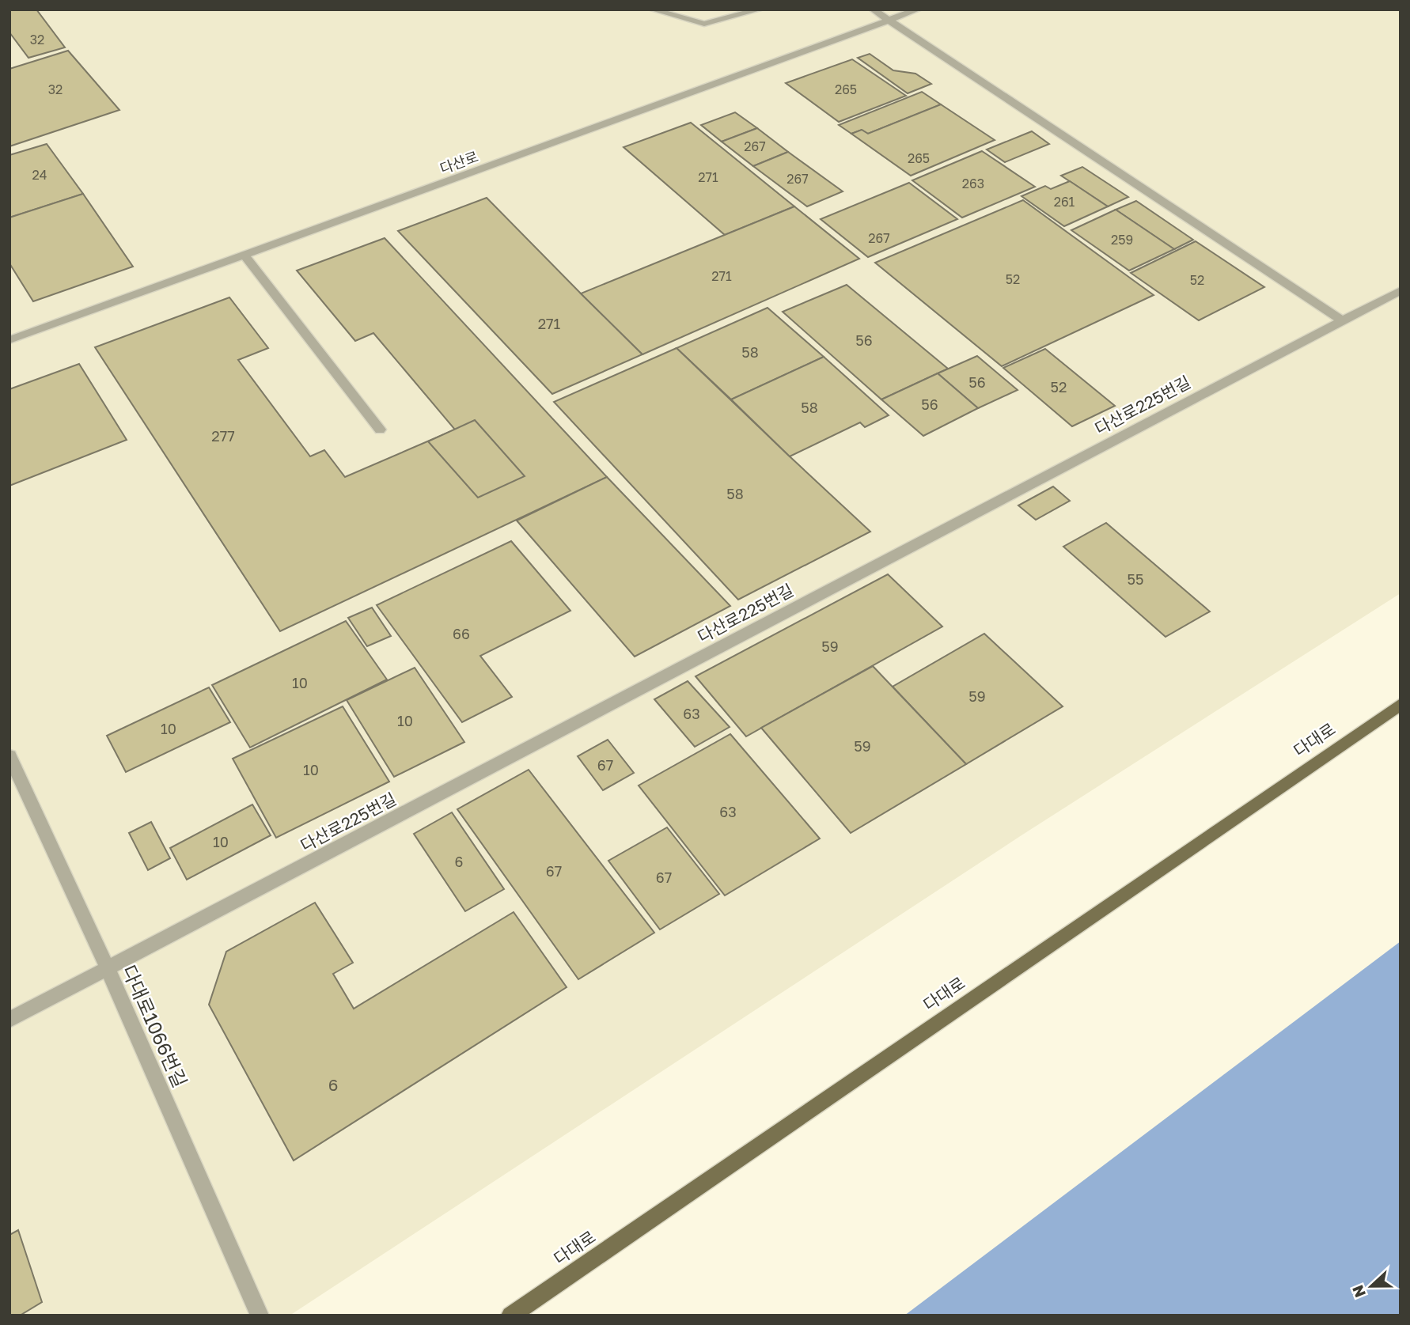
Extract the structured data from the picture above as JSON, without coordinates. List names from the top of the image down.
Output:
{
  "streets": {
    "main road": ["다대로"],
    "street": ["다산로", "다산로225번길", "다대로1066번길"]
  },
  "crossings": [
    ["다산로225번길", "다대로1066번길"]
  ],
  "house_numbers": [
    "32",
    "32",
    "265",
    "267",
    "265",
    "24",
    "271",
    "267",
    "263",
    "261",
    "267",
    "259",
    "271",
    "52",
    "52",
    "271",
    "56",
    "58",
    "56",
    "52",
    "56",
    "58",
    "277",
    "58",
    "55",
    "66",
    "59",
    "10",
    "59",
    "63",
    "10",
    "10",
    "59",
    "67",
    "10",
    "63",
    "10",
    "6",
    "67",
    "67",
    "6"
  ],
  "north": "left"
}
